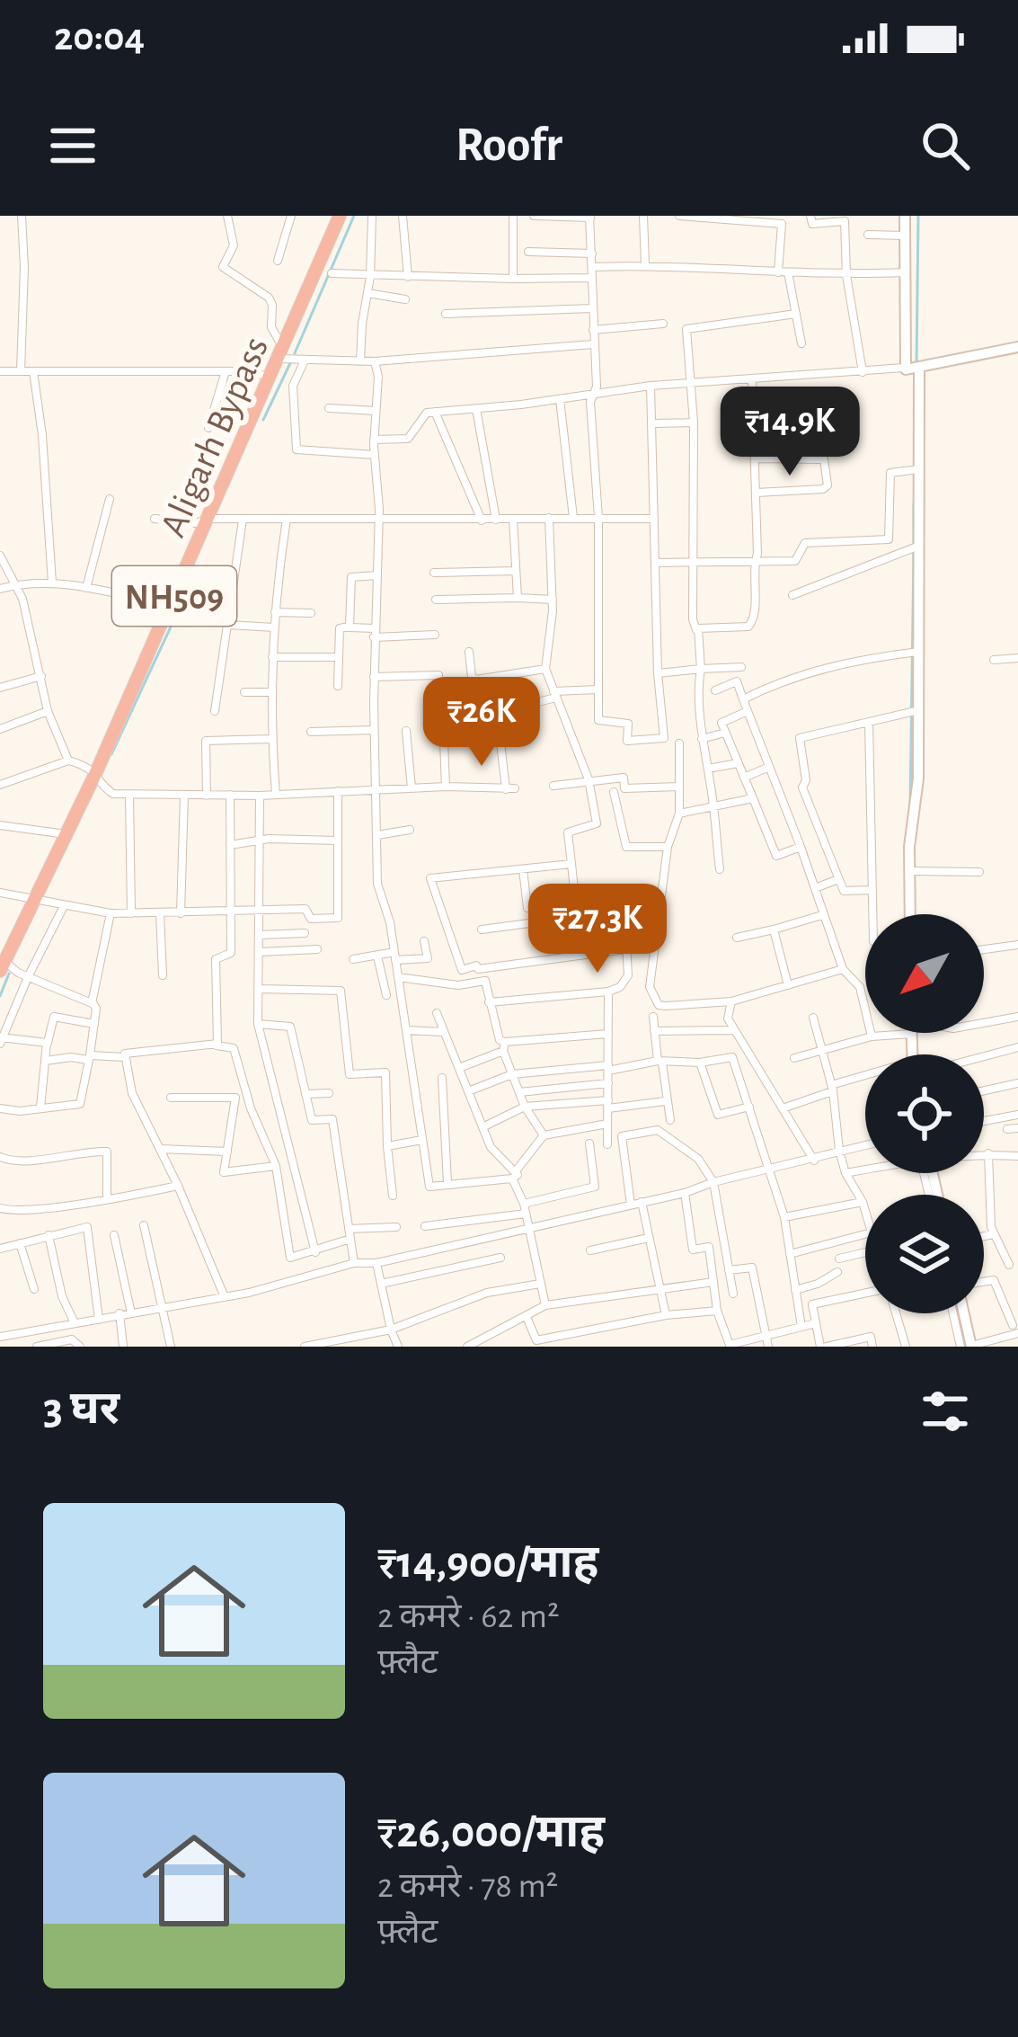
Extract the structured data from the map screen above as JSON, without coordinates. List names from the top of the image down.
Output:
{
  "streets": {
    "highway": ["Aligarh Bypass", "NH509"]
  },
  "north": "bottom left",
  "page": {
    "status": "20:04",
    "header": "Roofr",
    "price": ["₹14.9K", "₹26K", "₹27.3K"],
    "heading": "3 घर",
    "list": [
      {
        "name": "₹14,900/माह",
        "note": "2 कमरे · 62 m² · फ़्लैट"
      },
      {
        "name": "₹26,000/माह",
        "note": "2 कमरे · 78 m² · फ़्लैट"
      }
    ]
  }
}
